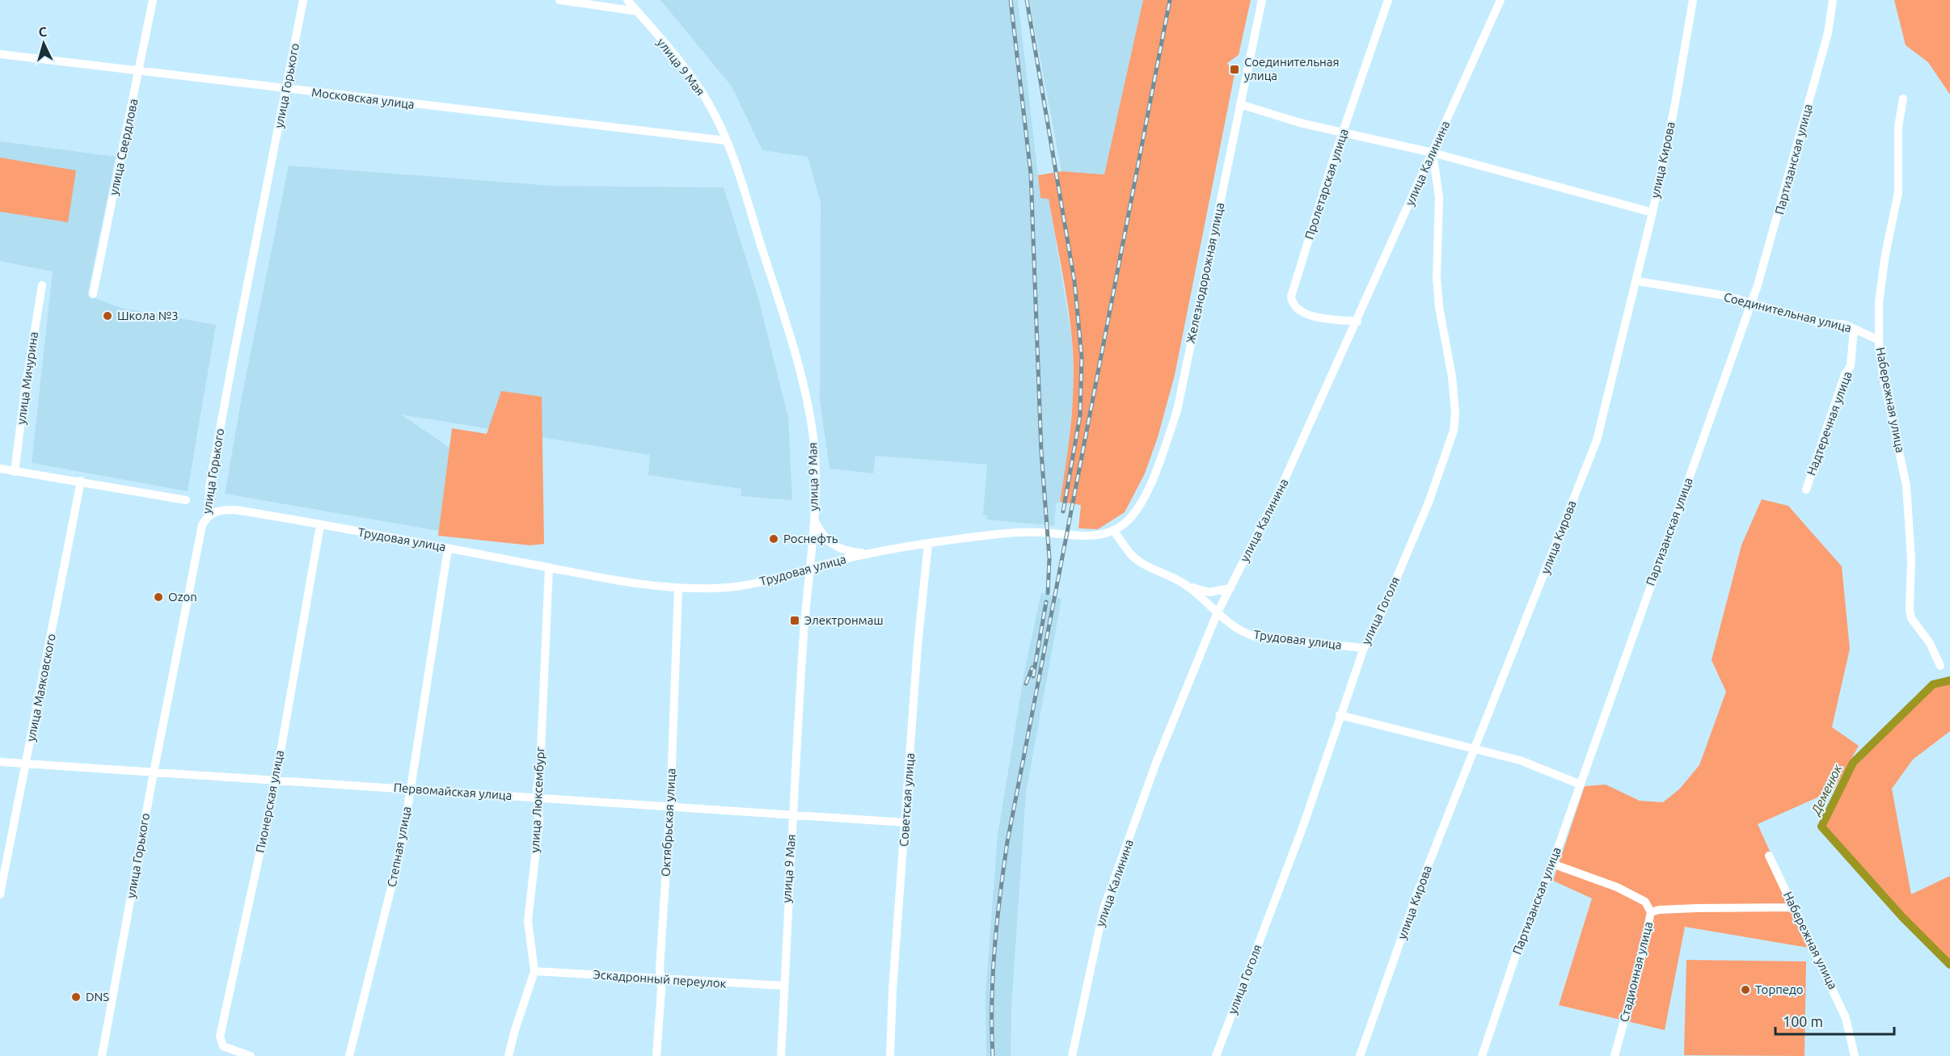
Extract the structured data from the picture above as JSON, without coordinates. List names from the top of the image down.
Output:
{
  "streets": {
    "street": [
      "улица 9 Мая",
      "улица Горького",
      "Московская улица",
      "улица Свердлова",
      "Партизанская улица",
      "улица Кирова",
      "улица Калинина",
      "Пролетарская улица",
      "Железнодорожная улица",
      "Соединительная улица",
      "улица Мичурина",
      "Набережная улица",
      "Надтеречная улица",
      "Трудовая улица",
      "улица Гоголя",
      "улица Маяковского",
      "Первомайская улица",
      "улица Люксембург",
      "Советская улица",
      "Пионерская улица",
      "Октябрьская улица",
      "Степная улица",
      "Стадионная улица",
      "Эскадронный переулок"
    ]
  },
  "crossings": [
    ["улица 9 Мая", "Московская улица"],
    ["улица 9 Мая", "Трудовая улица"],
    ["улица 9 Мая", "Первомайская улица"],
    ["улица 9 Мая", "Эскадронный переулок"],
    ["улица Горького", "Московская улица"],
    ["улица Горького", "Трудовая улица"],
    ["улица Горького", "Первомайская улица"],
    ["Московская улица", "улица Свердлова"],
    ["Партизанская улица", "Соединительная улица"],
    ["Партизанская улица", "Стадионная улица"],
    ["улица Кирова", "Соединительная улица"],
    ["улица Калинина", "Пролетарская улица"],
    ["улица Калинина", "Трудовая улица"],
    ["улица Калинина", "улица Гоголя"],
    ["Железнодорожная улица", "Трудовая улица"],
    ["Соединительная улица", "Набережная улица"],
    ["Соединительная улица", "Надтеречная улица"],
    ["Трудовая улица", "улица Гоголя"],
    ["Трудовая улица", "улица Люксембург"],
    ["Трудовая улица", "Советская улица"],
    ["Трудовая улица", "Пионерская улица"],
    ["Трудовая улица", "Октябрьская улица"],
    ["Трудовая улица", "Степная улица"],
    ["улица Маяковского", "Первомайская улица"],
    ["Первомайская улица", "улица Люксембург"],
    ["Первомайская улица", "Советская улица"],
    ["Первомайская улица", "Пионерская улица"],
    ["Первомайская улица", "Октябрьская улица"],
    ["Первомайская улица", "Степная улица"],
    ["улица Люксембург", "Эскадронный переулок"],
    ["Октябрьская улица", "Эскадронный переулок"]
  ],
  "water": ["Деменюк"],
  "places": {
    "transit": ["Соединительная улица", "Электронмаш"],
    "other": [
      "Школа №3",
      "Роснефть",
      "Ozon",
      "Торпедо",
      "DNS"
    ]
  },
  "scale_bar": "100 m",
  "north": "top"
}
